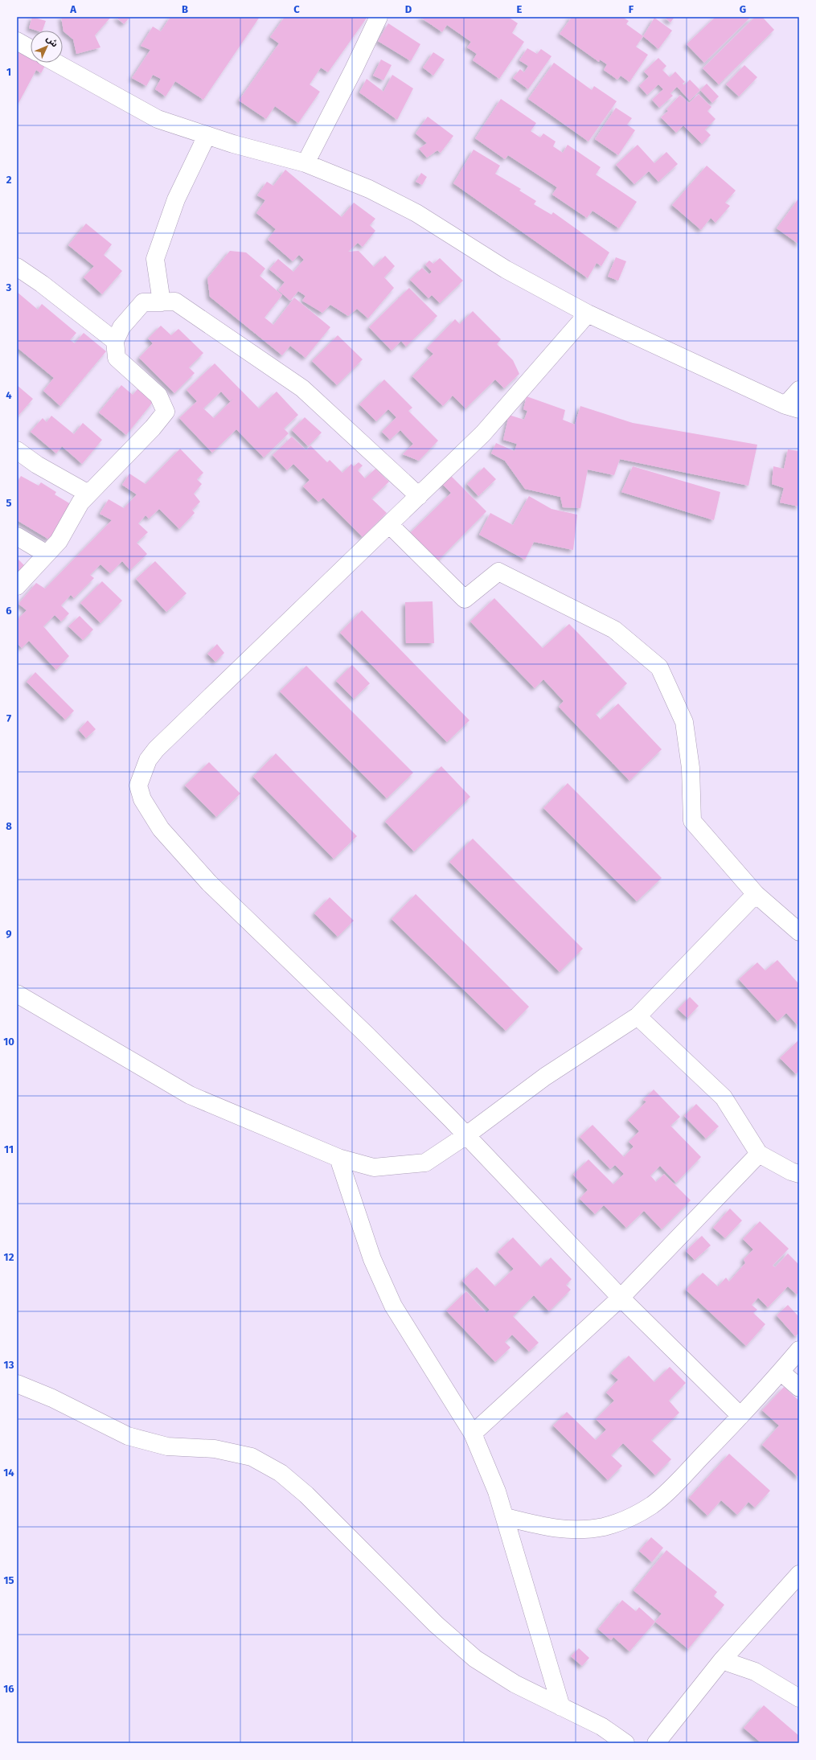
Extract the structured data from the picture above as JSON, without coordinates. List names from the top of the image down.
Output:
{
  "north": "top right",
  "grid": {
    "columns": [
      "A",
      "B",
      "C",
      "D",
      "E",
      "F",
      "G"
    ],
    "rows": [
      "1",
      "2",
      "3",
      "4",
      "5",
      "6",
      "7",
      "8",
      "9",
      "10",
      "11",
      "12",
      "13",
      "14",
      "15",
      "16"
    ]
  }
}
